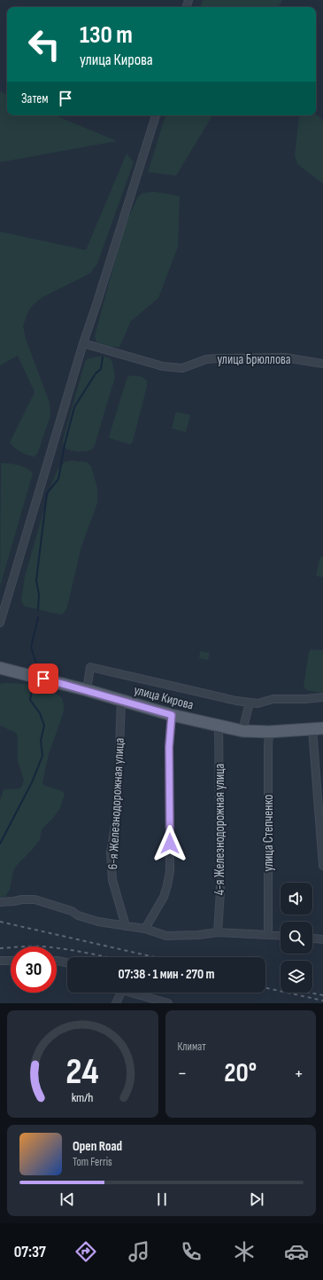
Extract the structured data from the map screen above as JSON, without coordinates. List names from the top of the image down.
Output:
{
  "streets": {
    "main road": ["улица Кирова"],
    "street": [
      "улица Брюллова",
      "6-я Железнодорожная улица",
      "4-я Железнодорожная улица",
      "улица Степченко"
    ]
  },
  "crossings": [
    ["улица Кирова", "6-я Железнодорожная улица"],
    ["улица Кирова", "4-я Железнодорожная улица"],
    ["улица Кирова", "улица Степченко"]
  ],
  "page": {
    "turn": ["130 m", "улица Кирова"],
    "then": "Затем",
    "limit": "30",
    "trip": "07:38 · 1 мин · 270 m",
    "tile": "Климат",
    "heat": ["−", "20°", "+"],
    "song": ["Open Road", "Tom Ferris"],
    "tabs": "07:37",
    "gauge": ["24", "km/h"]
  }
}
